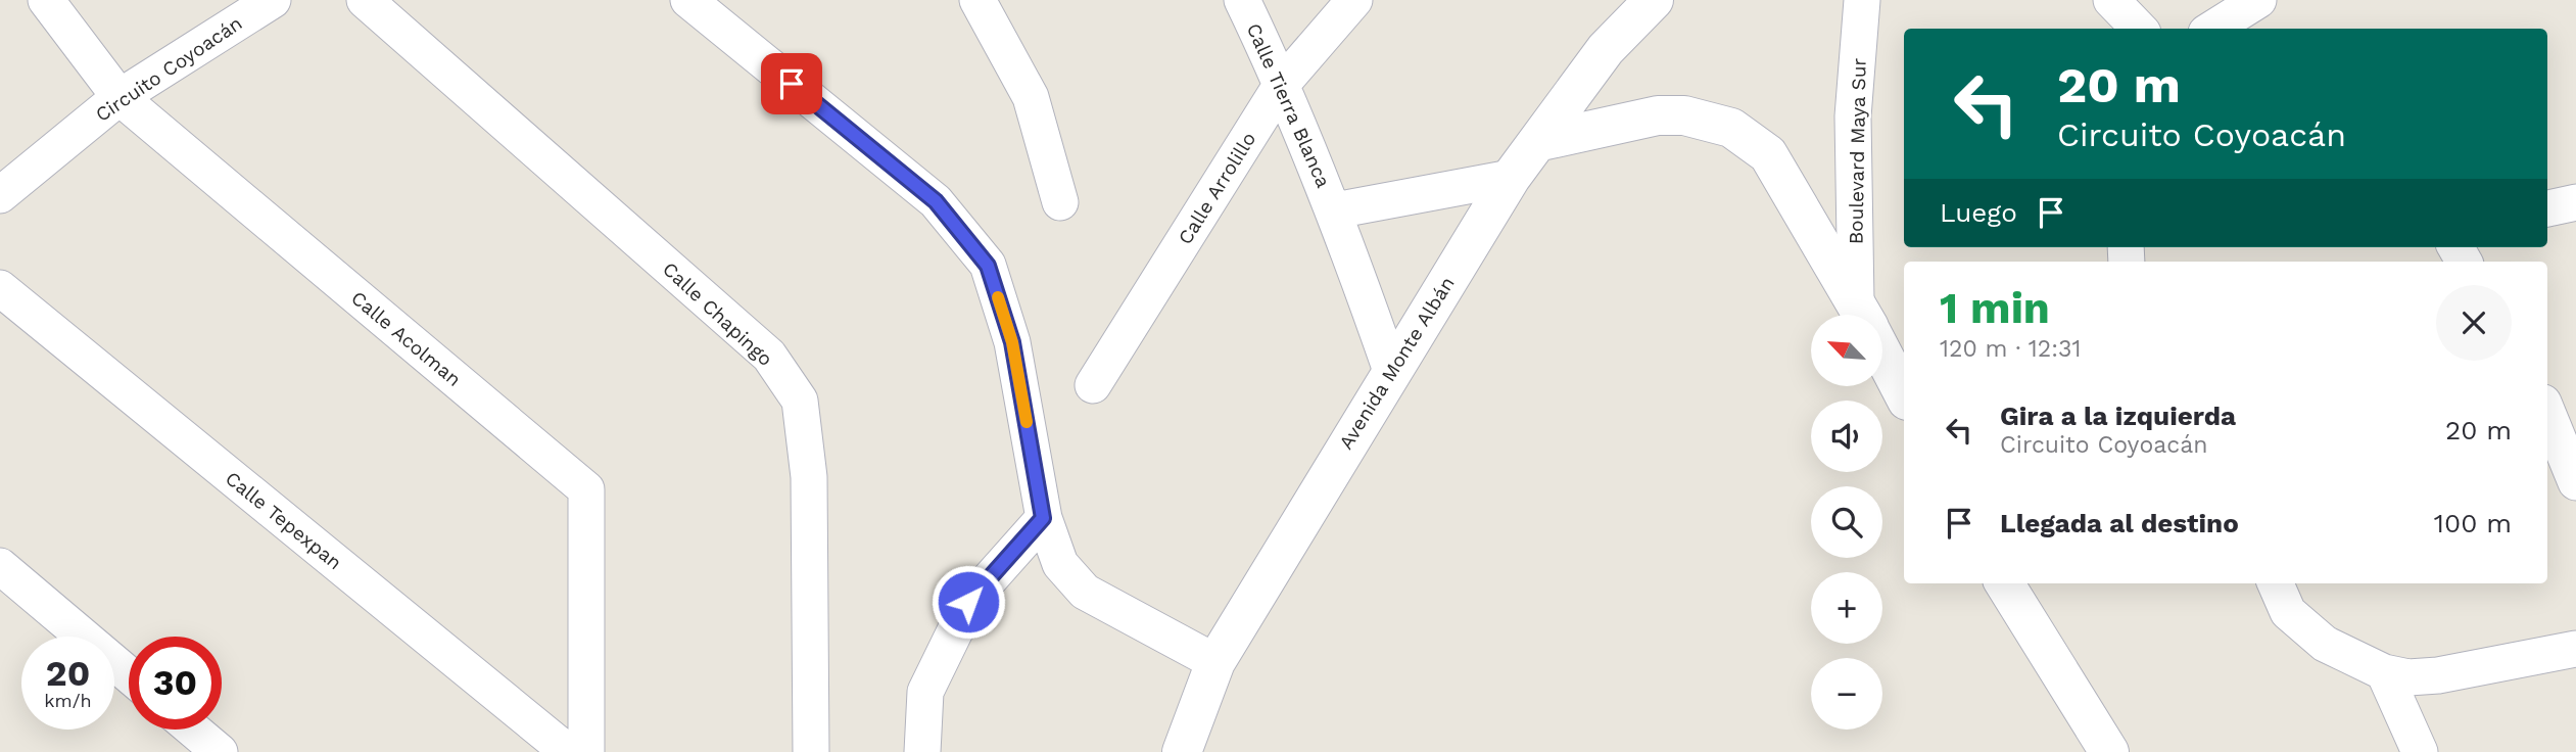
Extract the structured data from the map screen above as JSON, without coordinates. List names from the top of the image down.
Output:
{
  "streets": {
    "street": [
      "Circuito Coyoacán",
      "Calle Tierra Blanca",
      "Boulevard Maya Sur",
      "Calle Arrolillo",
      "Calle Chapingo",
      "Calle Acolman",
      "Avenida Monte Albán",
      "Calle Tepexpan"
    ]
  },
  "crossings": [
    ["Circuito Coyoacán", "Calle Acolman"],
    ["Calle Tierra Blanca", "Calle Arrolillo"],
    ["Calle Tierra Blanca", "Avenida Monte Albán"],
    ["Boulevard Maya Sur", "Avenida Monte Albán"]
  ],
  "north": "top left",
  "page": {
    "turn": ["20 m", "Circuito Coyoacán"],
    "then": "Luego",
    "heading": ["1 min", "120 m · 12:31"],
    "map_buttons": ["+", "−"],
    "list": [
      {
        "name": "Gira a la izquierda",
        "note": "Circuito Coyoacán",
        "value": "20 m"
      },
      {
        "name": "Llegada al destino",
        "value": "100 m"
      }
    ],
    "speed": "20 km/h",
    "limit": "30"
  }
}
